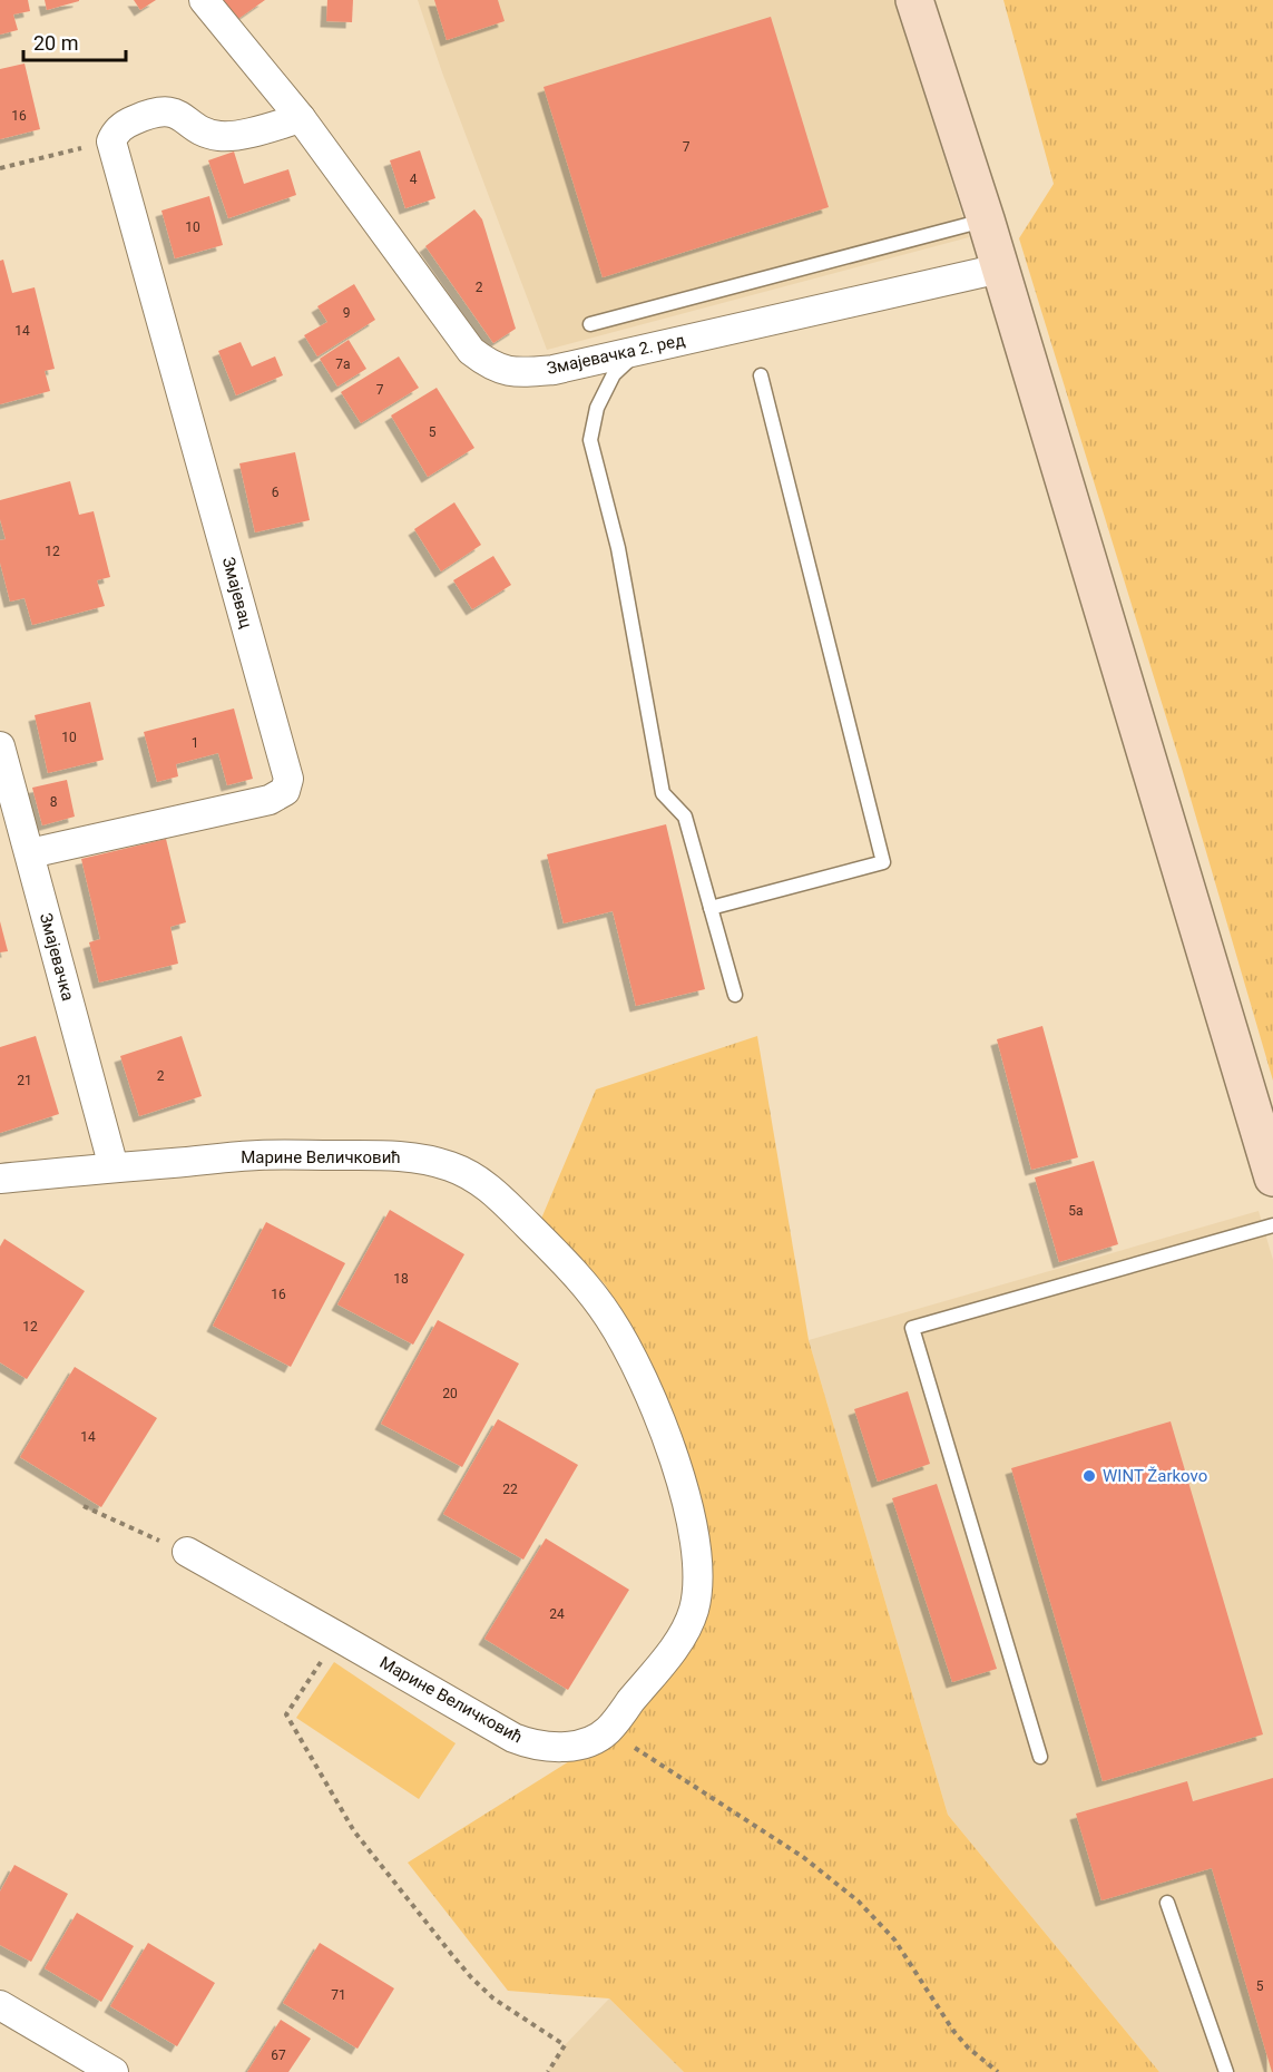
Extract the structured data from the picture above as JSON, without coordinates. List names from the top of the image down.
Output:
{
  "streets": {
    "street": [
      "Змајевачка 2. ред",
      "Змајевац",
      "Змајевачка",
      "Марине Величковић"
    ]
  },
  "crossings": [
    ["Змајевац", "Змајевачка"],
    ["Змајевачка", "Марине Величковић"]
  ],
  "places": ["WINT Žarkovo"],
  "house_numbers": [
    "16",
    "7",
    "4",
    "10",
    "2",
    "9",
    "14",
    "7a",
    "7",
    "5",
    "6",
    "12",
    "10",
    "1",
    "8",
    "2",
    "21",
    "5a",
    "18",
    "16",
    "12",
    "20",
    "14",
    "22",
    "24",
    "5",
    "71",
    "67"
  ],
  "scale_bar": "20 m"
}
